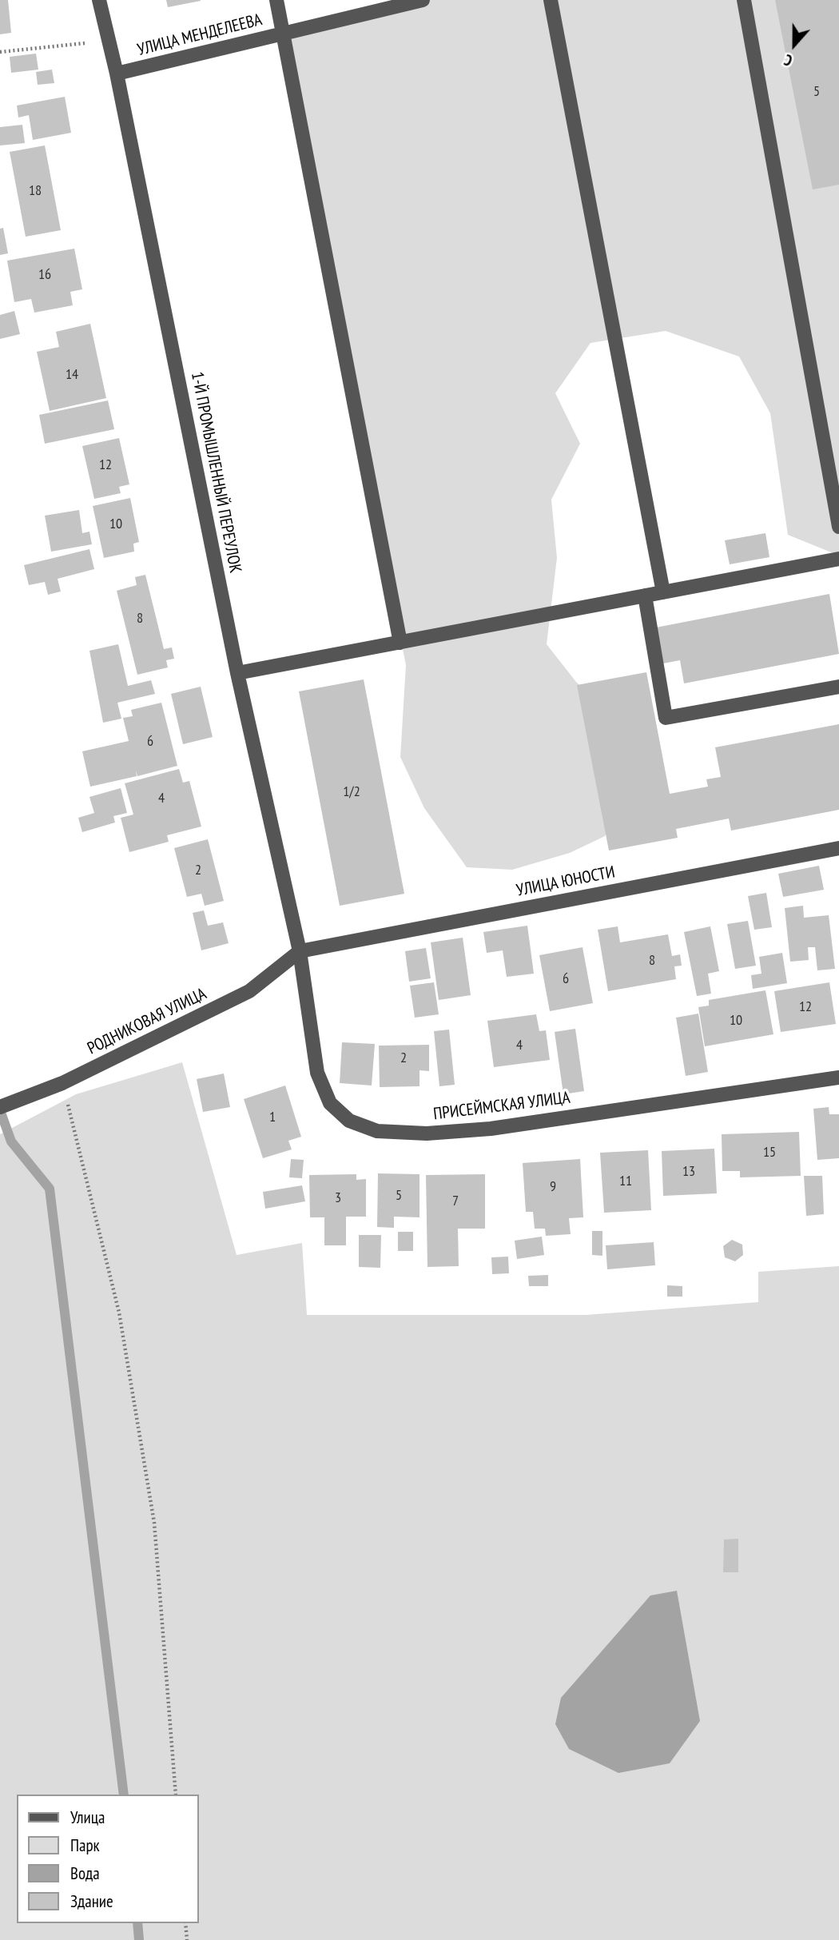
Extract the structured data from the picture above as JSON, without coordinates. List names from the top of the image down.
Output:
{
  "streets": {
    "street": [
      "УЛИЦА МЕНДЕЛЕЕВА",
      "1-Й ПРОМЫШЛЕННЫЙ ПЕРЕУЛОК",
      "УЛИЦА ЮНОСТИ",
      "РОДНИКОВАЯ УЛИЦА",
      "ПРИСЕЙМСКАЯ УЛИЦА"
    ]
  },
  "crossings": [
    ["УЛИЦА МЕНДЕЛЕЕВА", "1-Й ПРОМЫШЛЕННЫЙ ПЕРЕУЛОК"],
    ["1-Й ПРОМЫШЛЕННЫЙ ПЕРЕУЛОК", "УЛИЦА ЮНОСТИ"],
    ["1-Й ПРОМЫШЛЕННЫЙ ПЕРЕУЛОК", "РОДНИКОВАЯ УЛИЦА"],
    ["1-Й ПРОМЫШЛЕННЫЙ ПЕРЕУЛОК", "ПРИСЕЙМСКАЯ УЛИЦА"],
    ["УЛИЦА ЮНОСТИ", "РОДНИКОВАЯ УЛИЦА"],
    ["УЛИЦА ЮНОСТИ", "ПРИСЕЙМСКАЯ УЛИЦА"],
    ["РОДНИКОВАЯ УЛИЦА", "ПРИСЕЙМСКАЯ УЛИЦА"]
  ],
  "house_numbers": [
    "5",
    "18",
    "16",
    "14",
    "12",
    "10",
    "8",
    "6",
    "1/2",
    "4",
    "2",
    "8",
    "6",
    "12",
    "10",
    "4",
    "2",
    "1",
    "15",
    "13",
    "11",
    "9",
    "5",
    "3",
    "7"
  ],
  "legend": [
    "Улица",
    "Парк",
    "Вода",
    "Здание"
  ],
  "north": "bottom"
}
